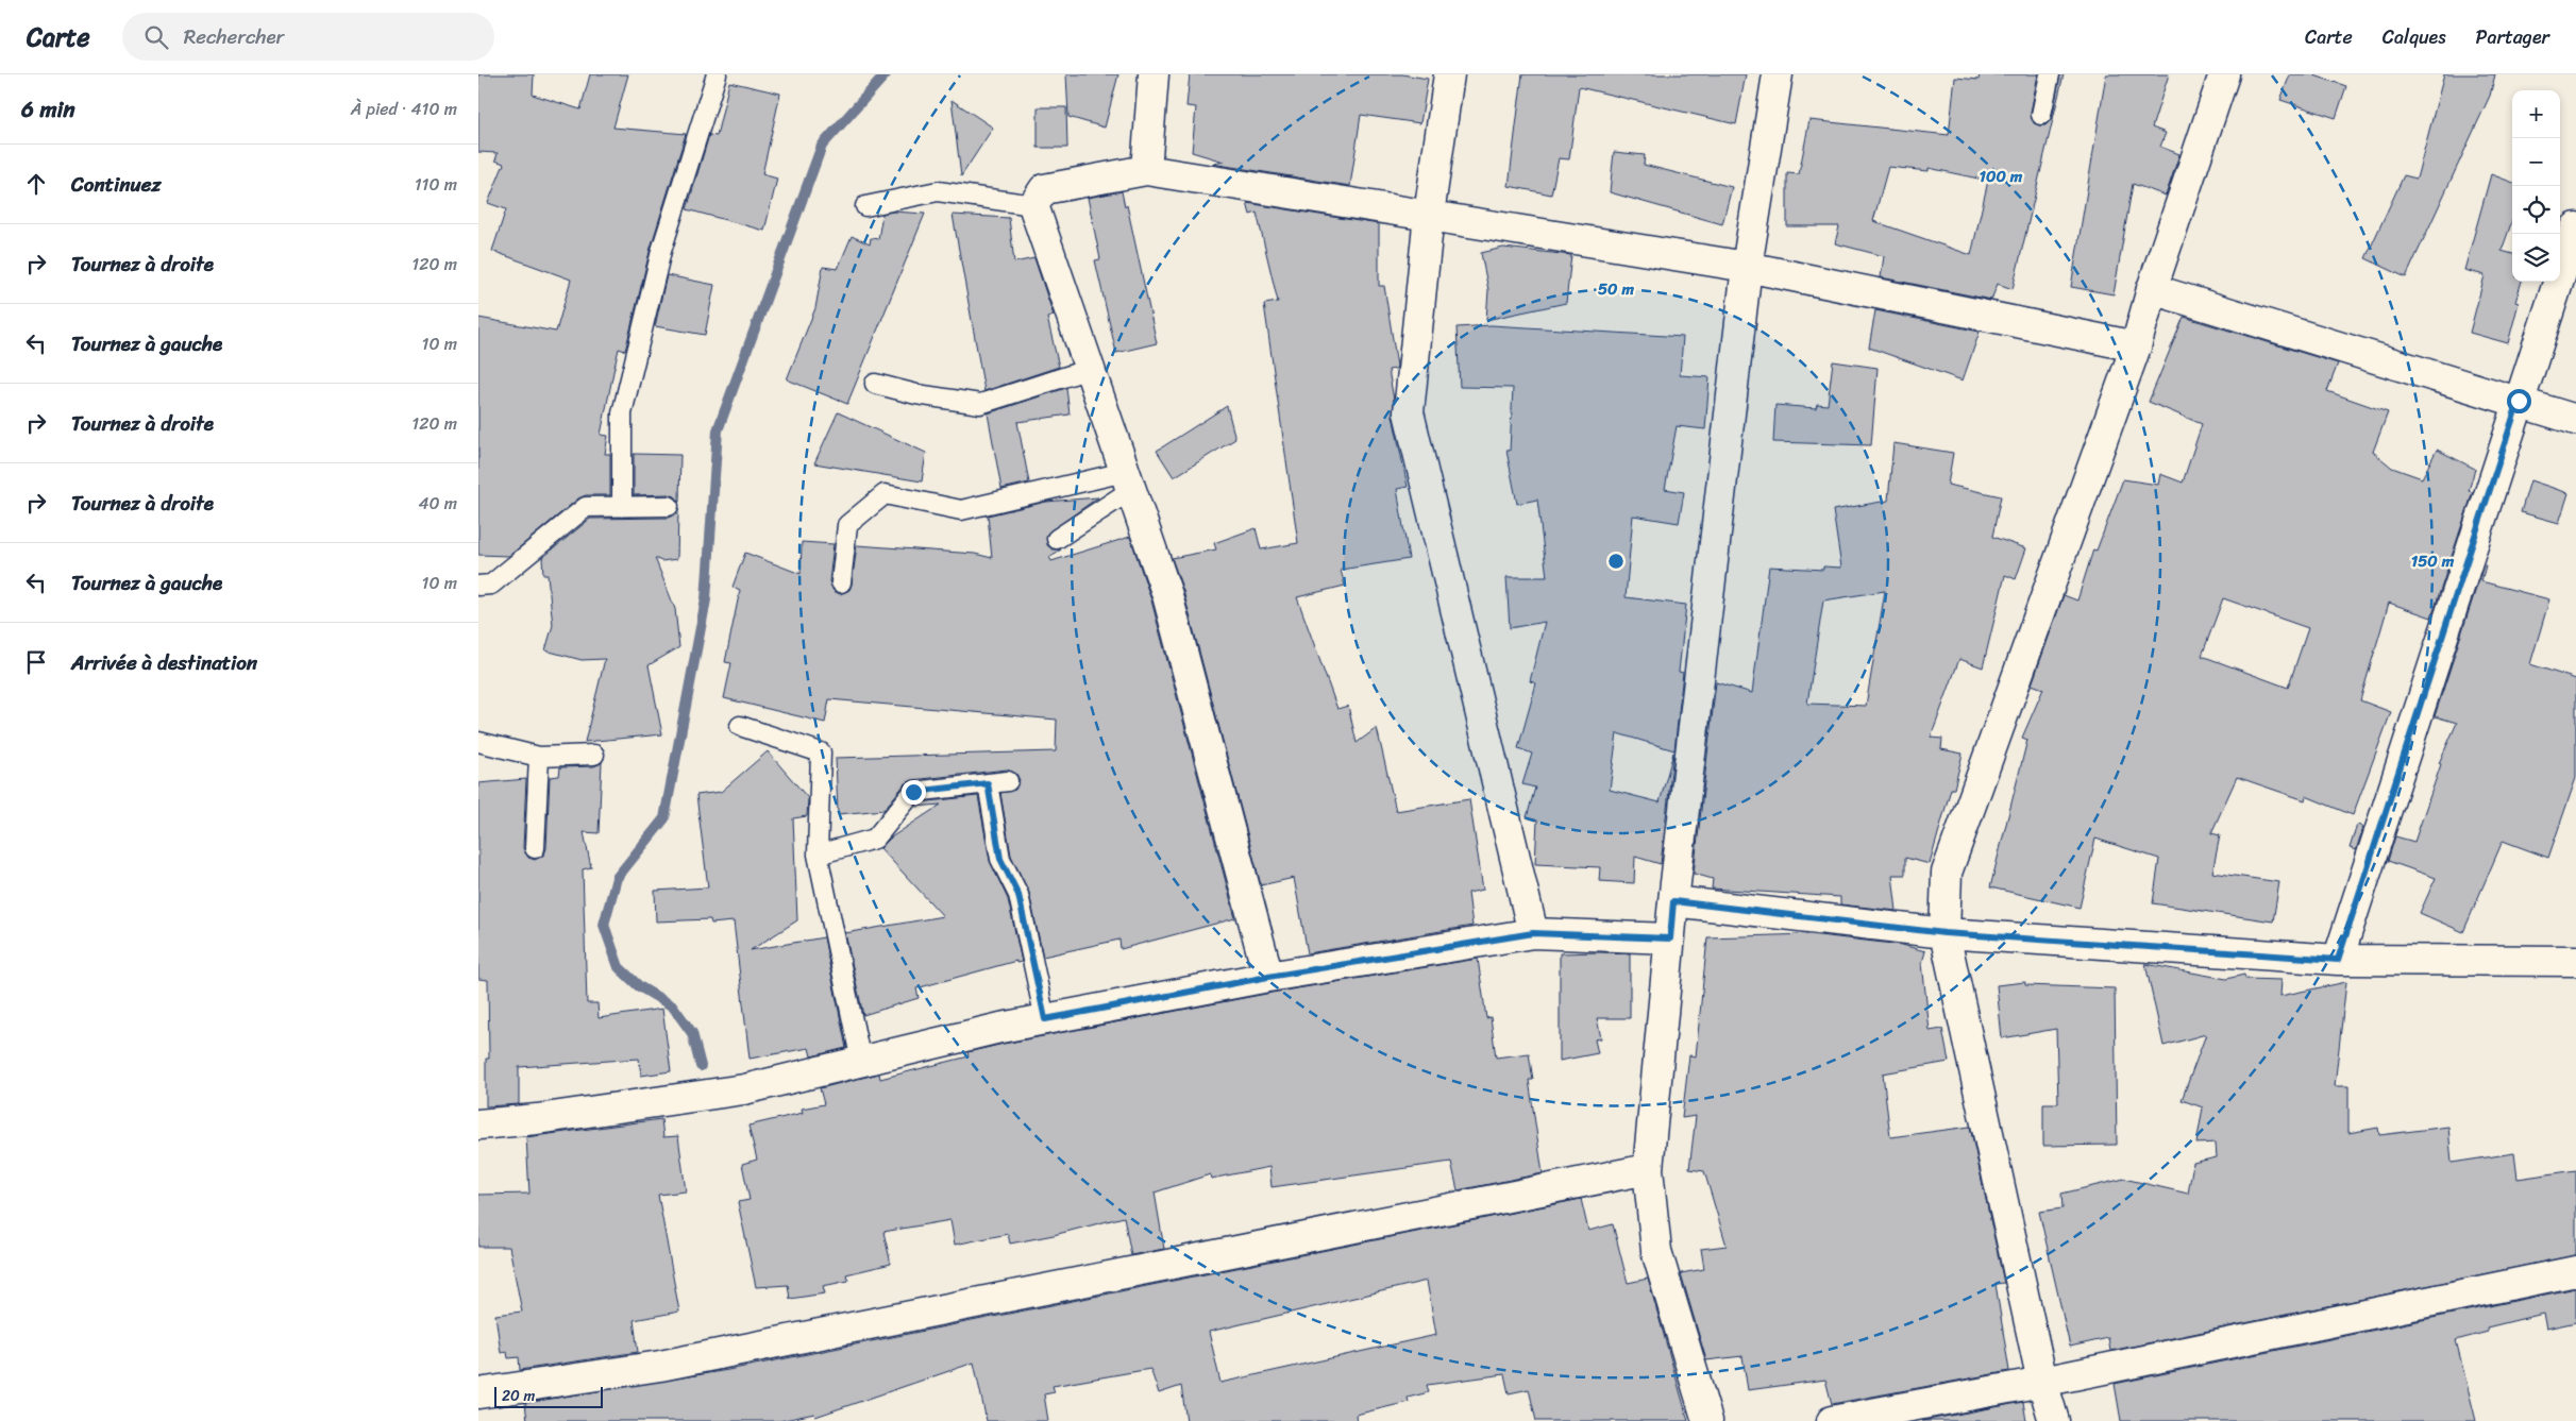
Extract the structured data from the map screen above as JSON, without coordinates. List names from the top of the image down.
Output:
{
  "scale_bar": "20 m",
  "page": {
    "header": "Carte",
    "search": "Rechercher",
    "nav": ["Carte", "Calques", "Partager"],
    "heading": ["6 min", "À pied · 410 m"],
    "map_buttons": ["+", "−"],
    "list": [
      ["Continuez", "110 m"],
      ["Tournez à droite", "120 m"],
      ["Tournez à gauche", "10 m"],
      ["Tournez à droite", "120 m"],
      ["Tournez à droite", "40 m"],
      ["Tournez à gauche", "10 m"],
      "Arrivée à destination"
    ],
    "scale": "20 m"
  },
  "rings": ["100 m", "50 m", "150 m"]
}
